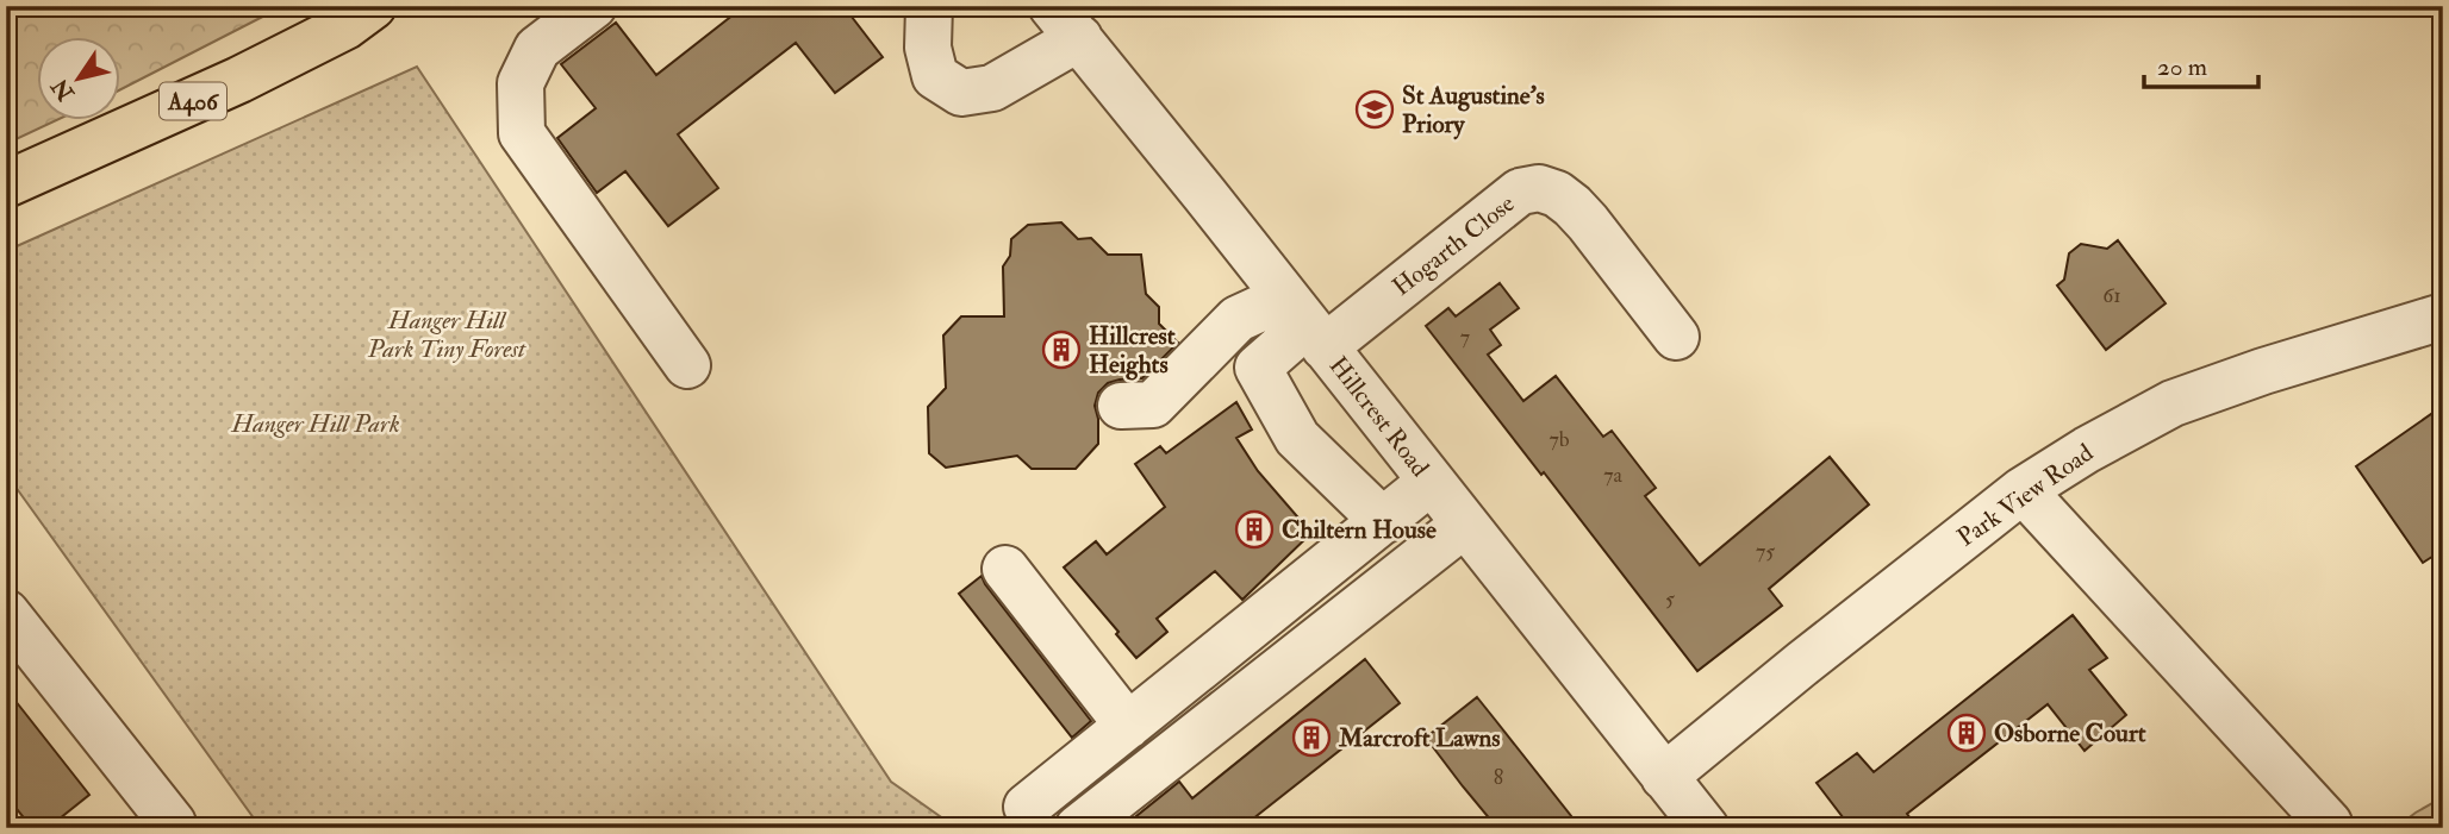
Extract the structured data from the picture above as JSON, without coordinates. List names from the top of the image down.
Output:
{
  "streets": {
    "highway": ["A406"],
    "street": ["Hogarth Close", "Hillcrest Road", "Park View Road"]
  },
  "crossings": [
    ["Hogarth Close", "Hillcrest Road"],
    ["Hillcrest Road", "Park View Road"]
  ],
  "parks": ["Hanger Hill Park Tiny Forest", "Hanger Hill Park"],
  "places": {
    "school or university": ["St Augustine's Priory"],
    "building": [
      "Hillcrest Heights",
      "Chiltern House",
      "Osborne Court",
      "Marcroft Lawns"
    ]
  },
  "house_numbers": [
    "61",
    "7",
    "7b",
    "7a",
    "75",
    "5",
    "8"
  ],
  "scale_bar": "20 m",
  "north": "bottom left"
}
